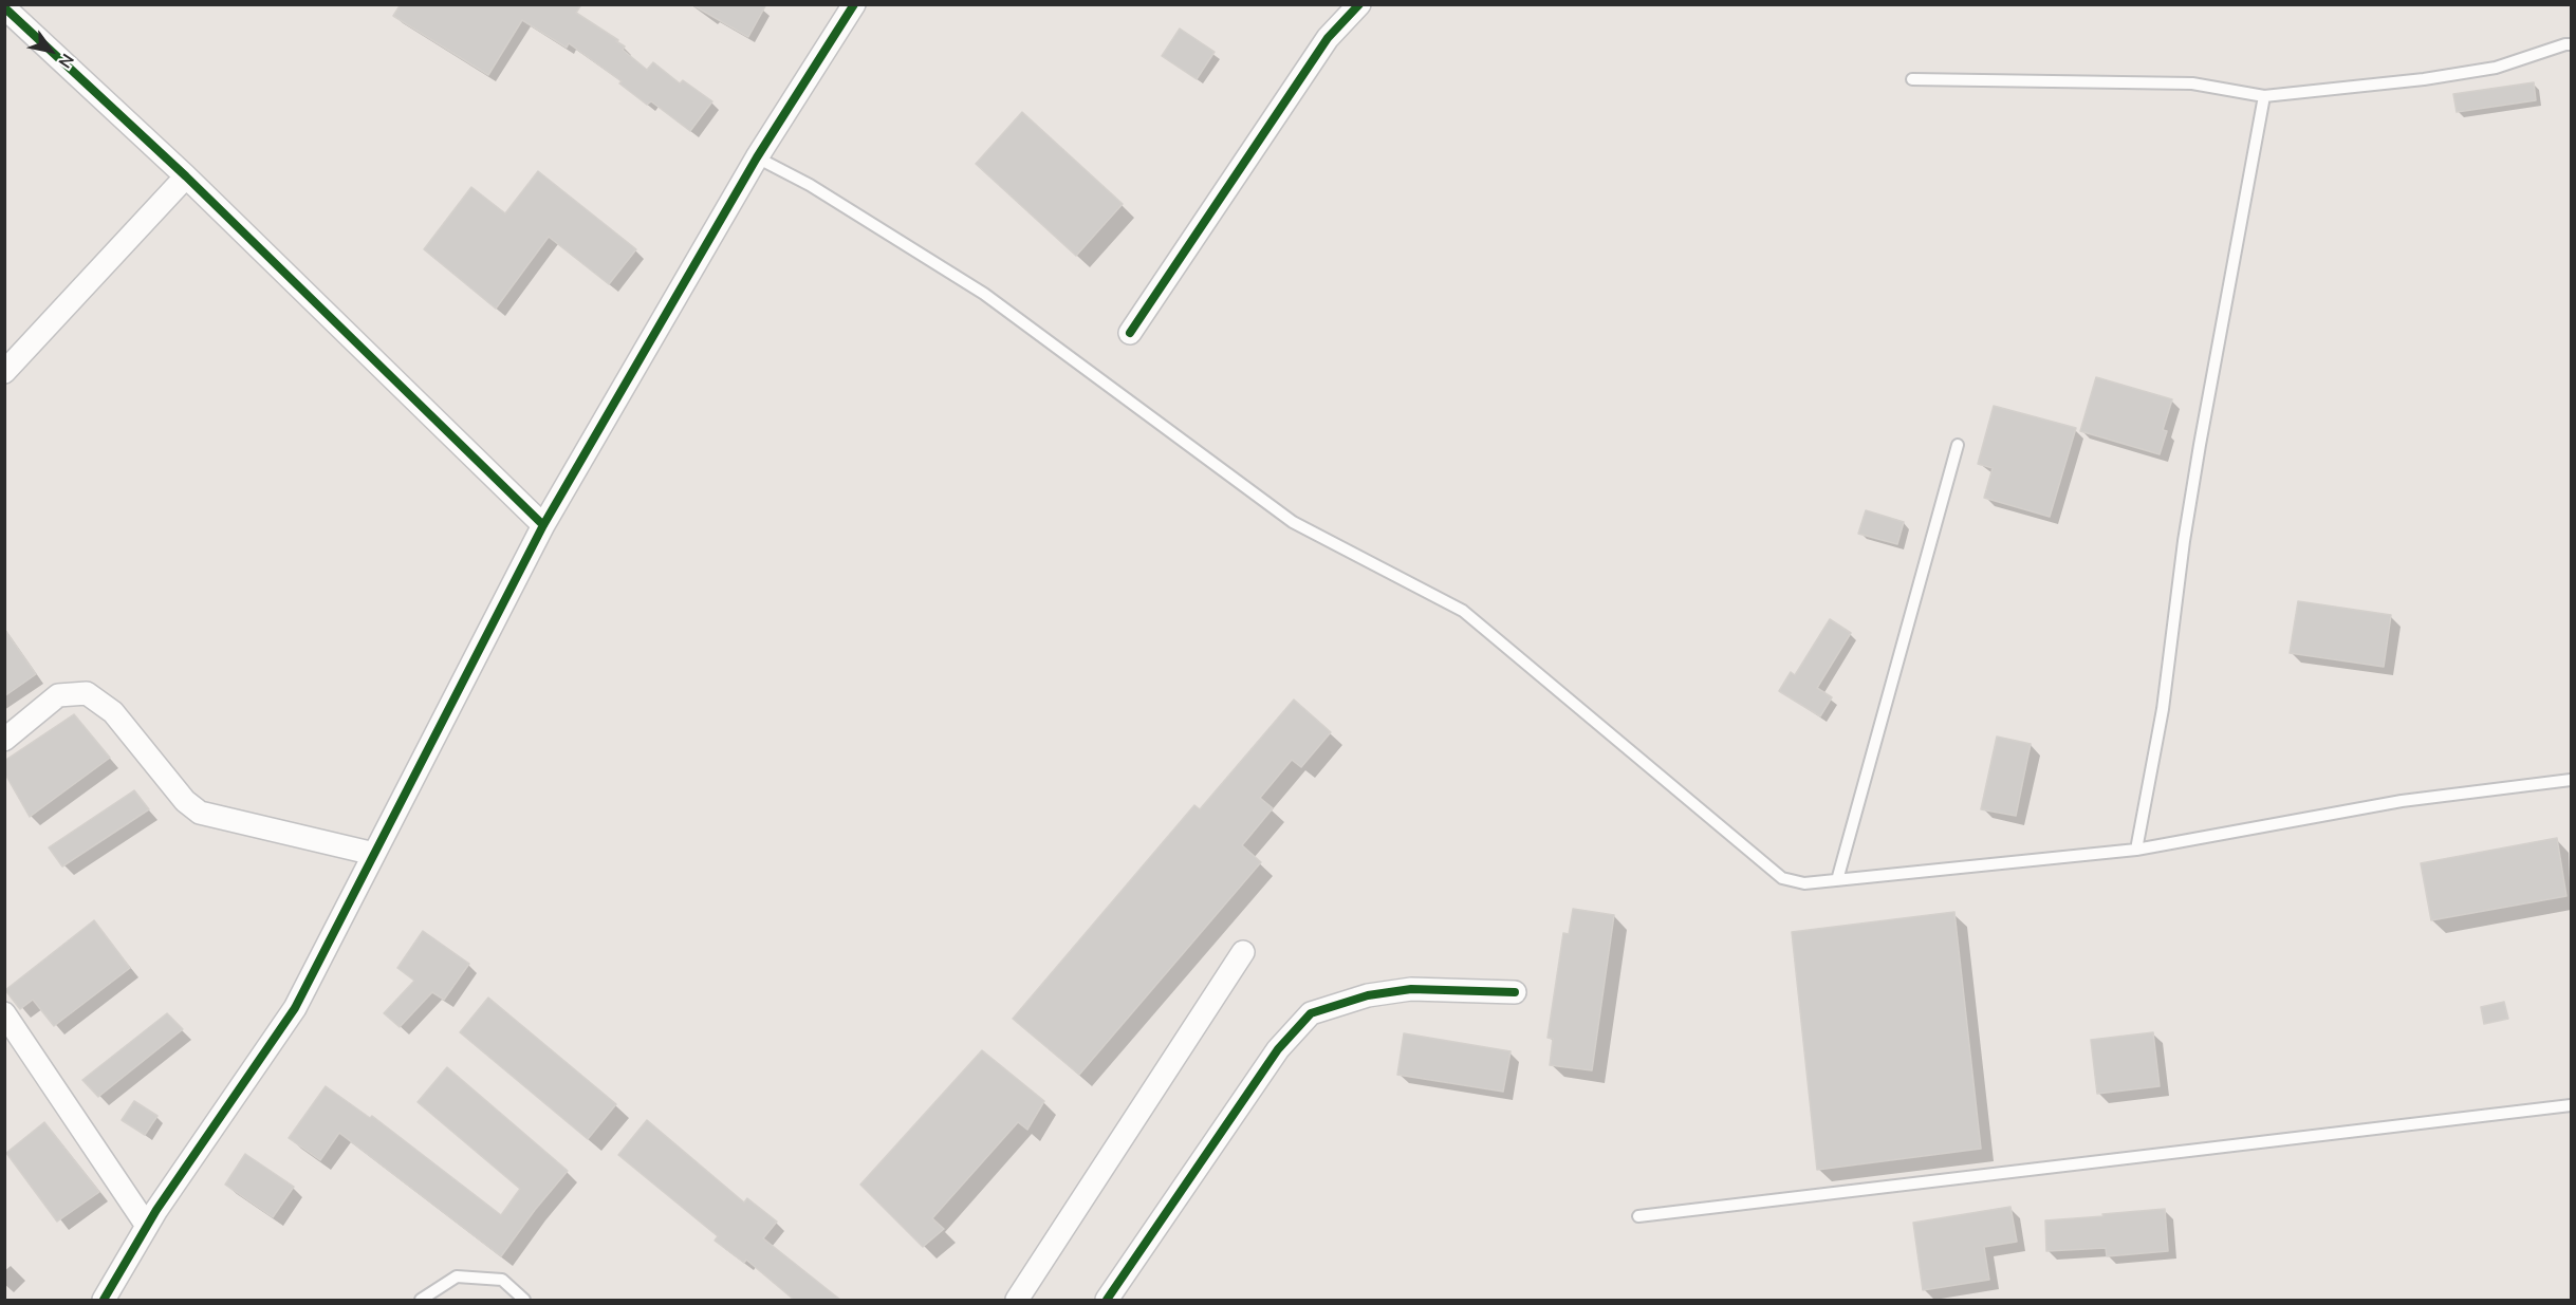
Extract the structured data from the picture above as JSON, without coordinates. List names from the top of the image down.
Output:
{
  "north": "bottom right"
}
